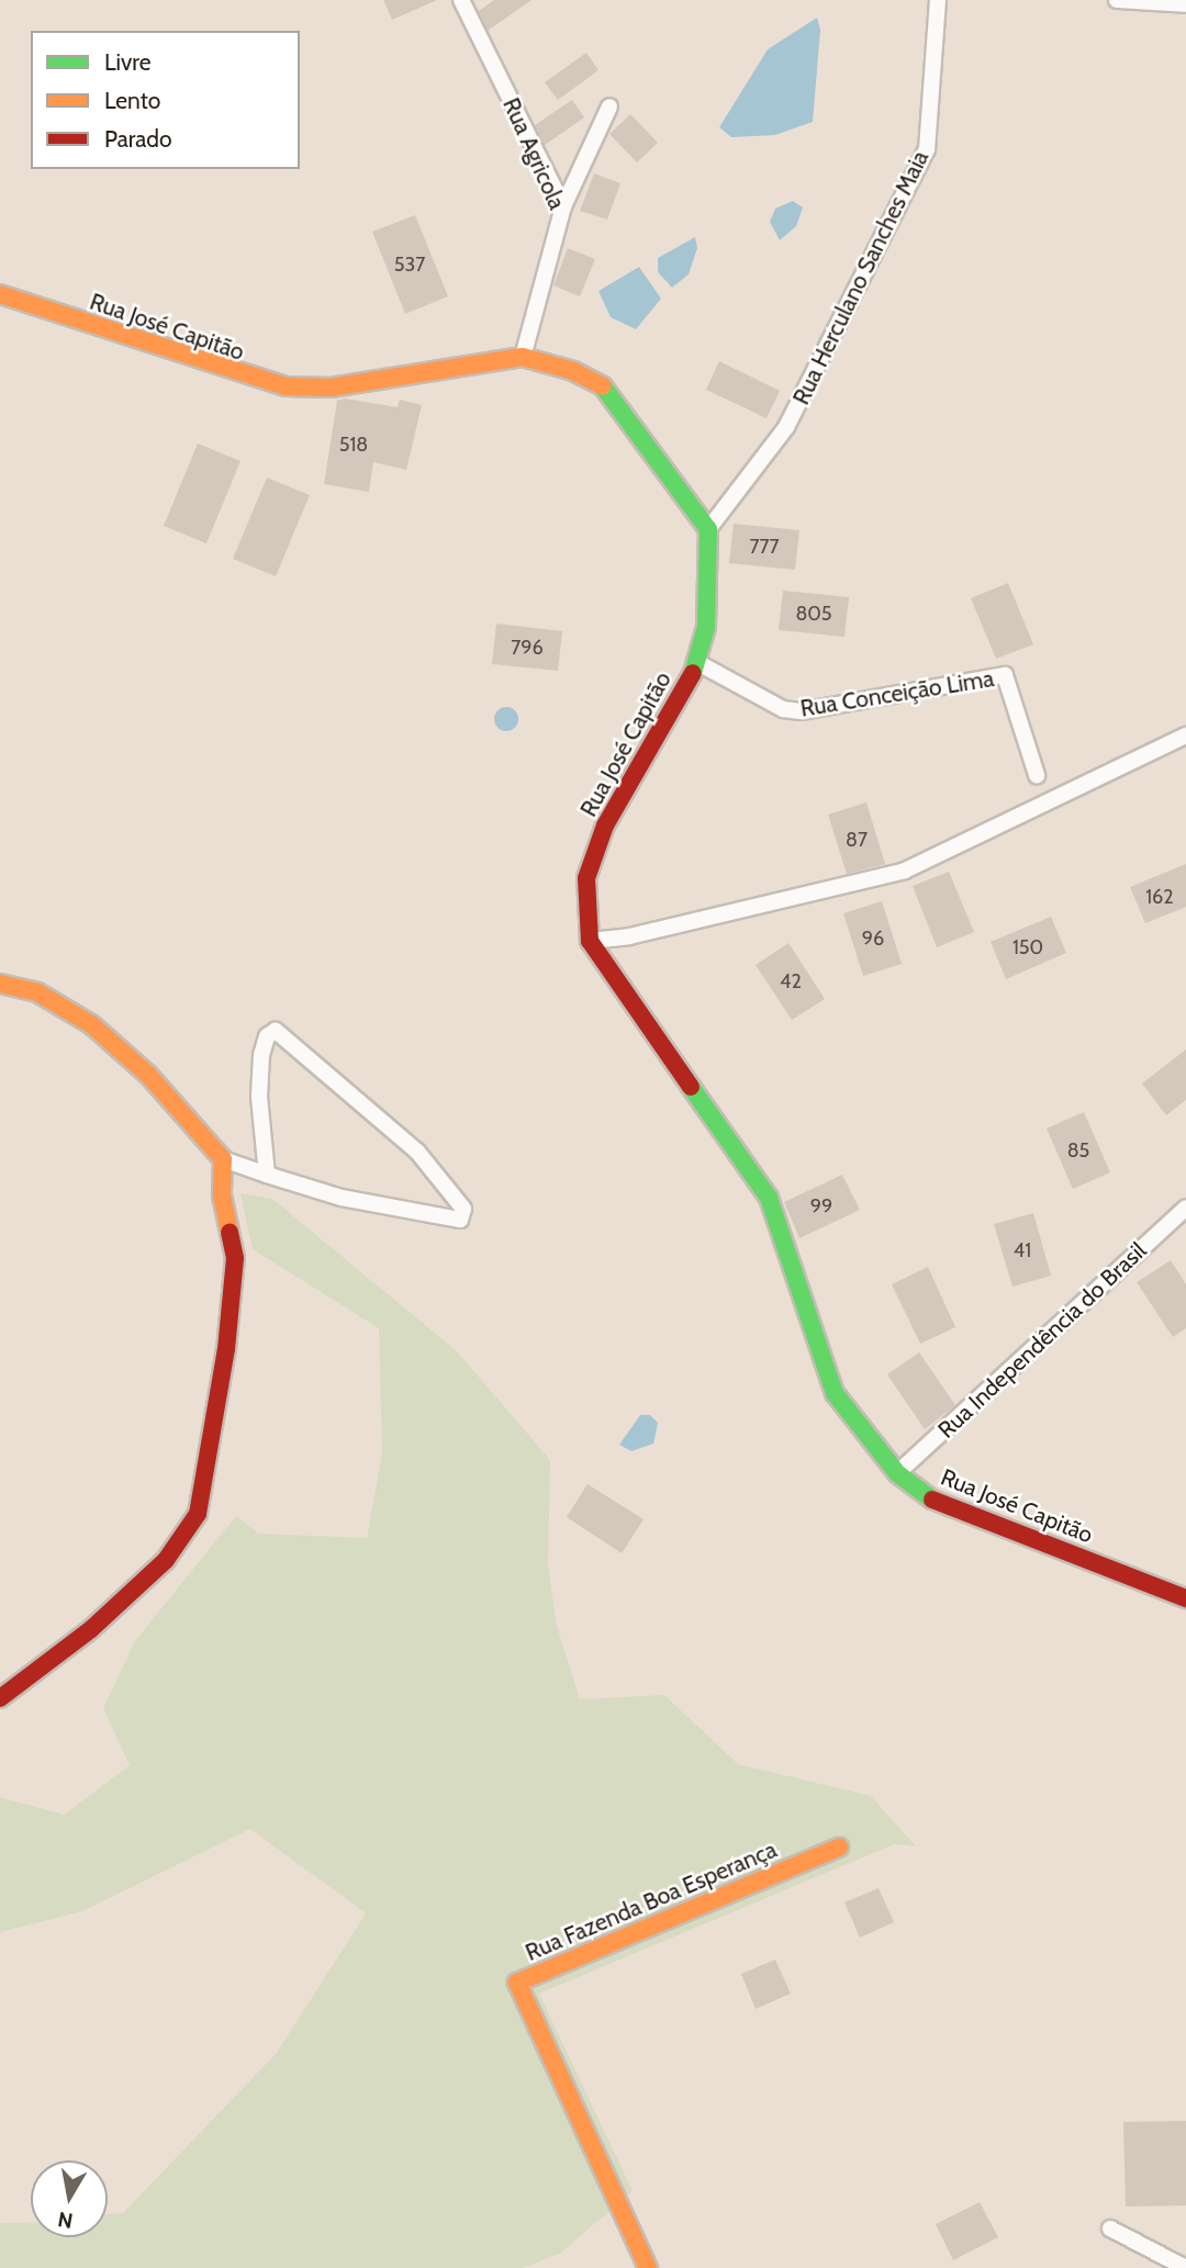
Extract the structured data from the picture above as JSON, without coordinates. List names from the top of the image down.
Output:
{
  "streets": {
    "street": [
      "Rua Agricola",
      "Rua Herculano Sanches Maia",
      "Rua José Capitão",
      "Rua Conceição Lima",
      "Rua Independência do Brasil",
      "Rua Fazenda Boa Esperança"
    ]
  },
  "crossings": [
    ["Rua Agricola", "Rua José Capitão"],
    ["Rua Herculano Sanches Maia", "Rua José Capitão"],
    ["Rua José Capitão", "Rua Conceição Lima"],
    ["Rua José Capitão", "Rua Independência do Brasil"]
  ],
  "house_numbers": [
    "537",
    "518",
    "777",
    "805",
    "796",
    "87",
    "162",
    "96",
    "150",
    "42",
    "85",
    "99",
    "41"
  ],
  "legend": ["Livre", "Lento", "Parado"],
  "north": "bottom"
}
